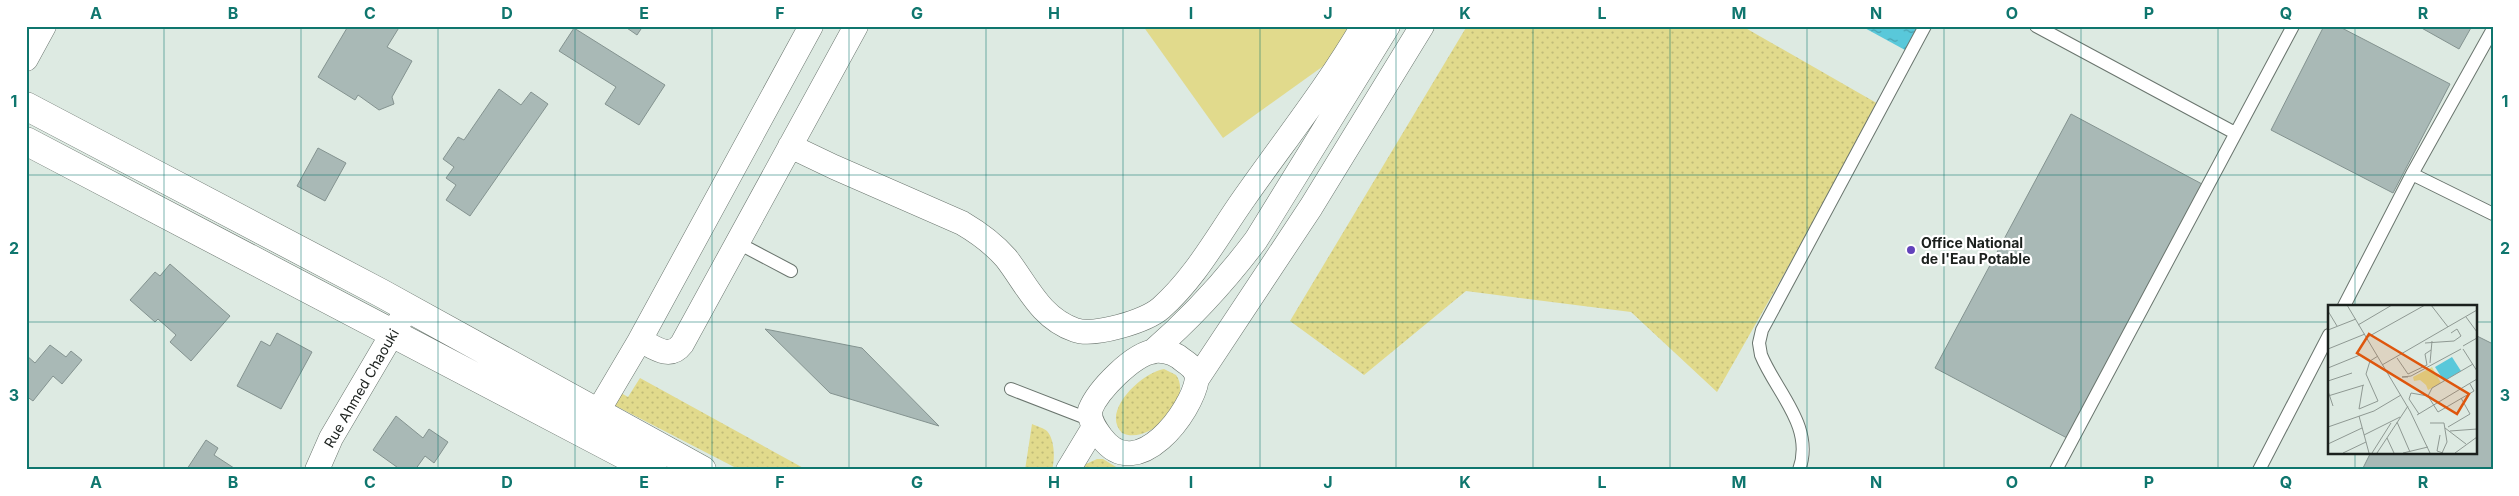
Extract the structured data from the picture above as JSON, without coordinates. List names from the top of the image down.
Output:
{
  "streets": {
    "street": ["Rue Ahmed Chaouki"]
  },
  "places": ["Office National de l'Eau Potable"],
  "grid": {
    "columns": [
      "A",
      "B",
      "C",
      "D",
      "E",
      "F",
      "G",
      "H",
      "I",
      "J",
      "K",
      "L",
      "M",
      "N",
      "O",
      "P",
      "Q",
      "R"
    ],
    "rows": ["1", "2", "3"]
  }
}
